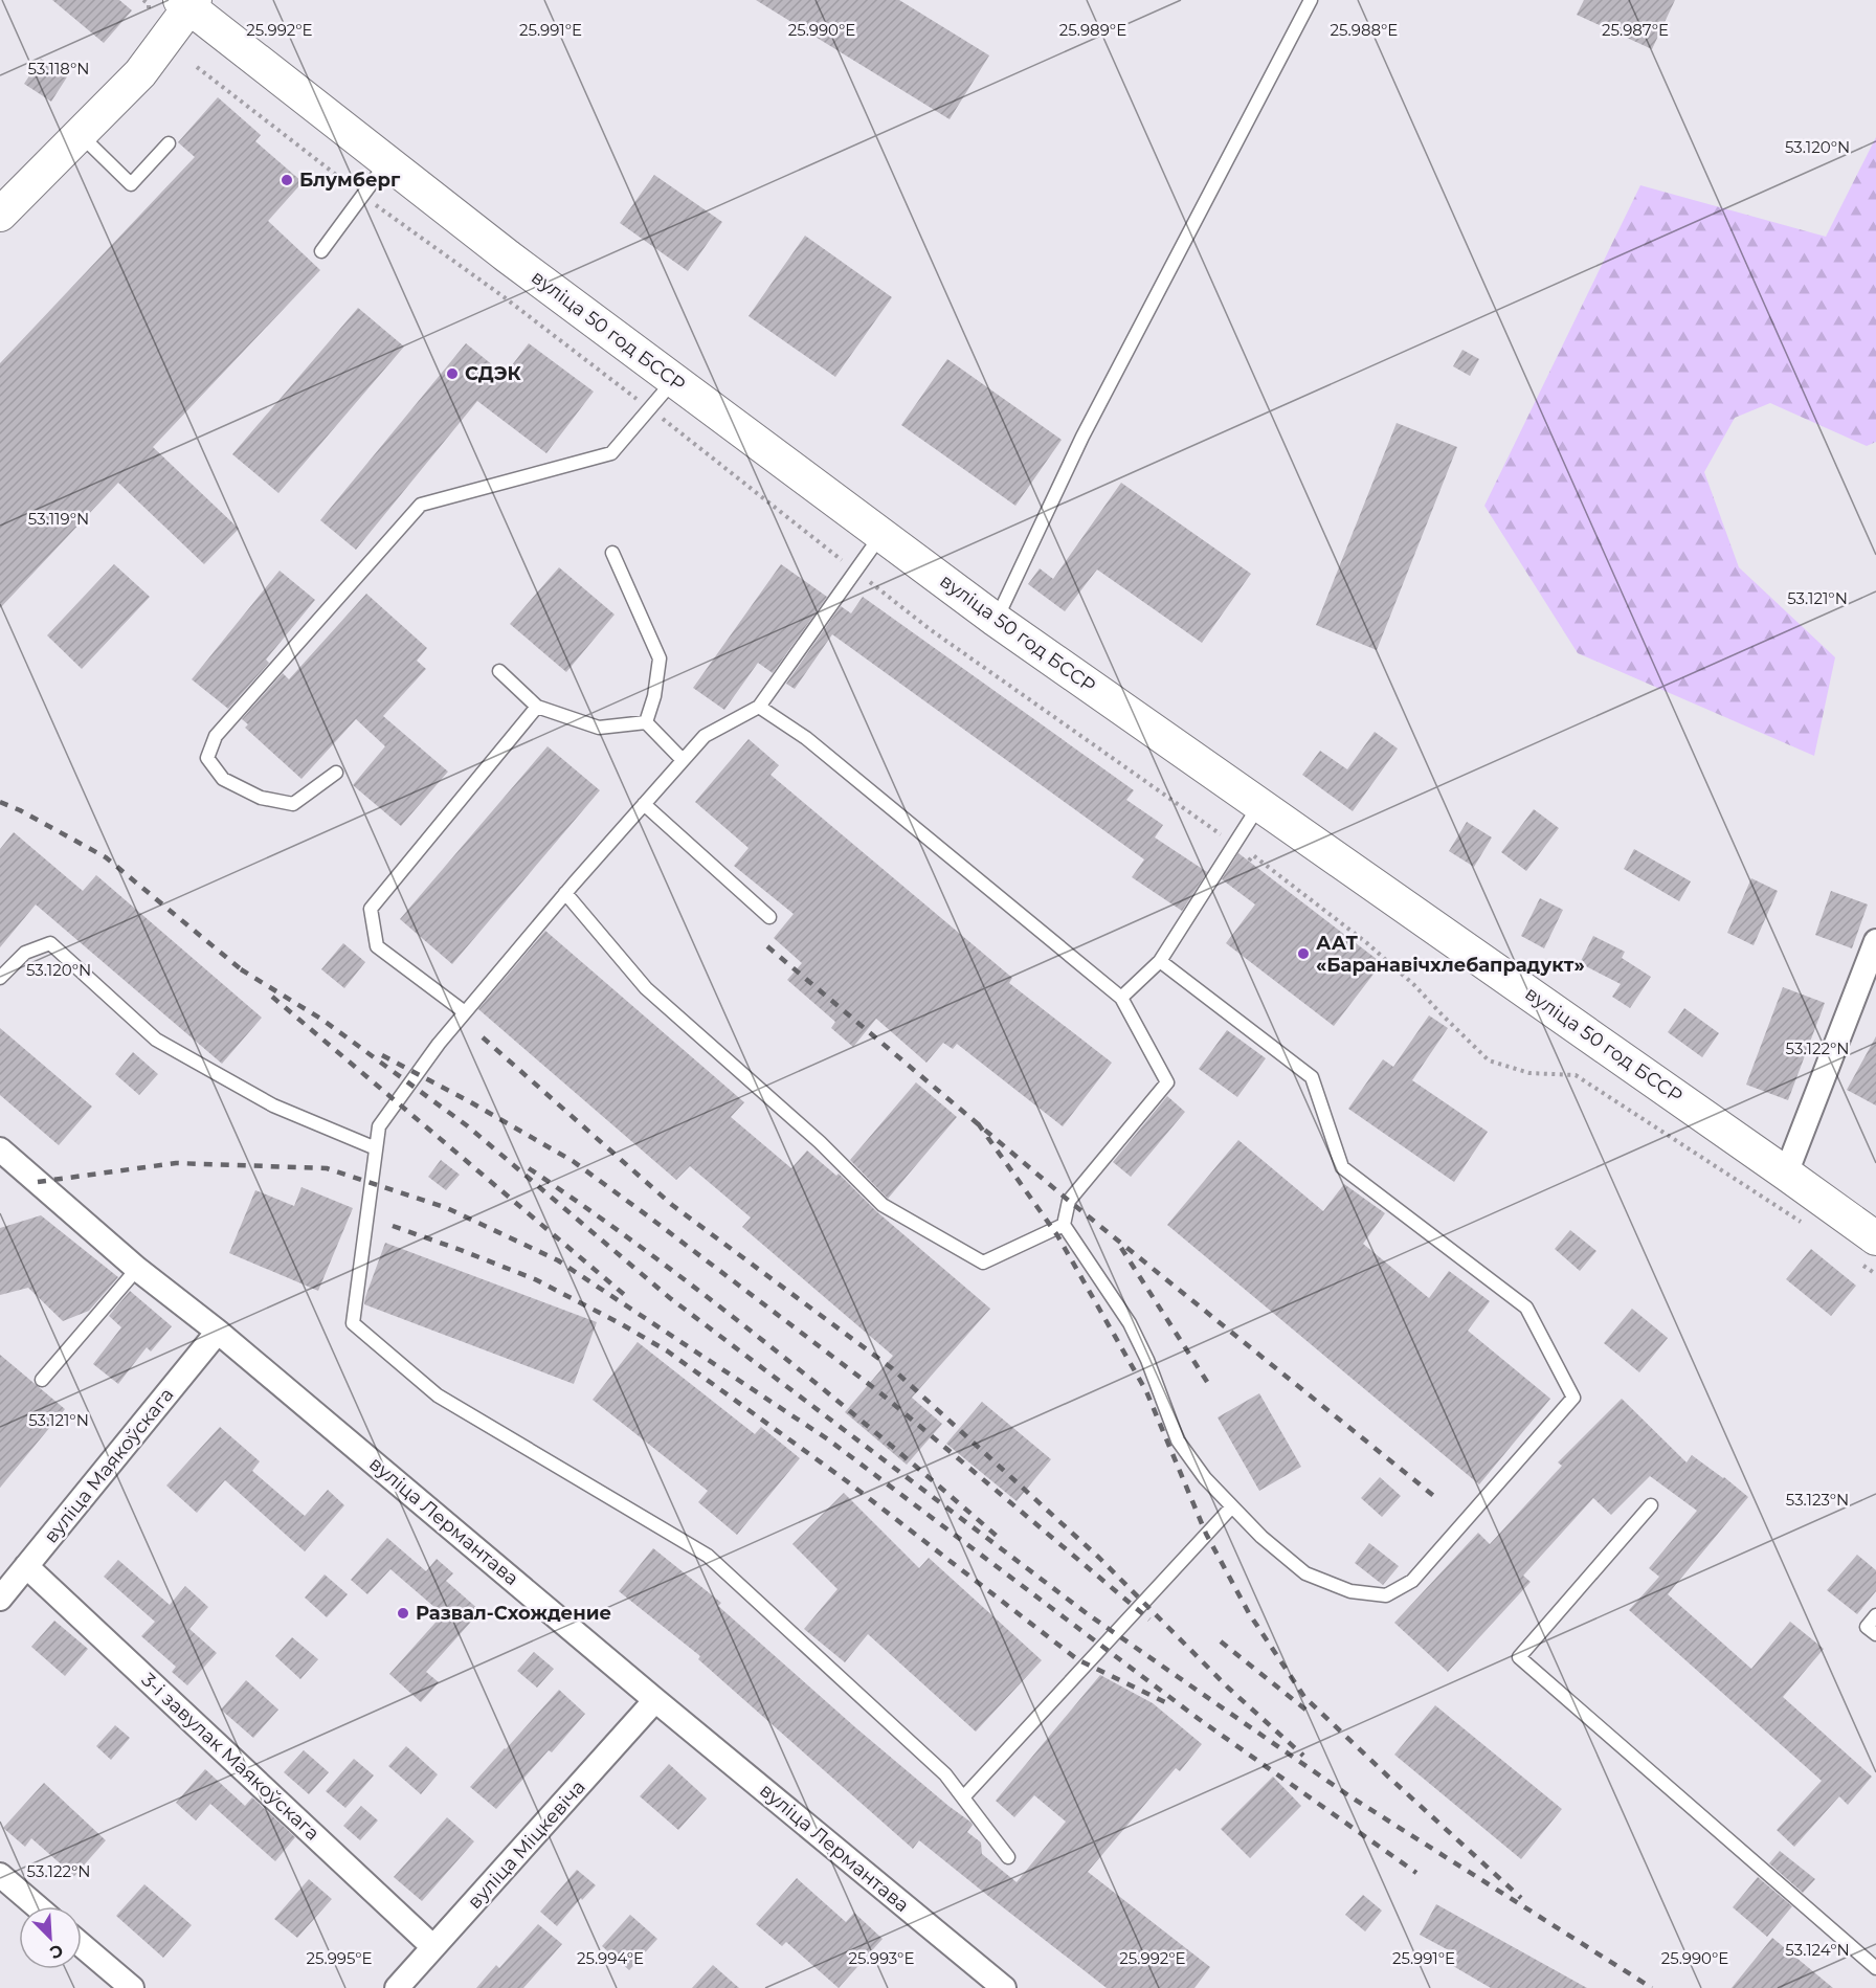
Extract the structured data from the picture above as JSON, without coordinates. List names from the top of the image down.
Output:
{
  "streets": {
    "main road": ["вуліца 50 год БССР"],
    "street": [
      "вуліца Маякоўскага",
      "вуліца Лермантава",
      "3-і завулак Маякоўскага",
      "вуліца Міцкевіча"
    ]
  },
  "crossings": [
    ["вуліца Маякоўскага", "вуліца Лермантава"],
    ["вуліца Маякоўскага", "3-і завулак Маякоўскага"],
    ["вуліца Лермантава", "вуліца Міцкевіча"],
    ["3-і завулак Маякоўскага", "вуліца Міцкевіча"]
  ],
  "places": [
    "Блумберг",
    "СДЭК",
    "ААТ «Баранавічхлебапрадукт»",
    "Развал-Схождение"
  ],
  "north": "bottom right",
  "coordinates": [
    "25.992°E",
    "25.991°E",
    "25.990°E",
    "25.989°E",
    "25.988°E",
    "25.987°E",
    "53.118°N",
    "53.120°N",
    "53.119°N",
    "53.121°N",
    "53.122°N",
    "53.123°N",
    "53.124°N",
    "25.995°E",
    "25.994°E",
    "25.993°E"
  ]
}
